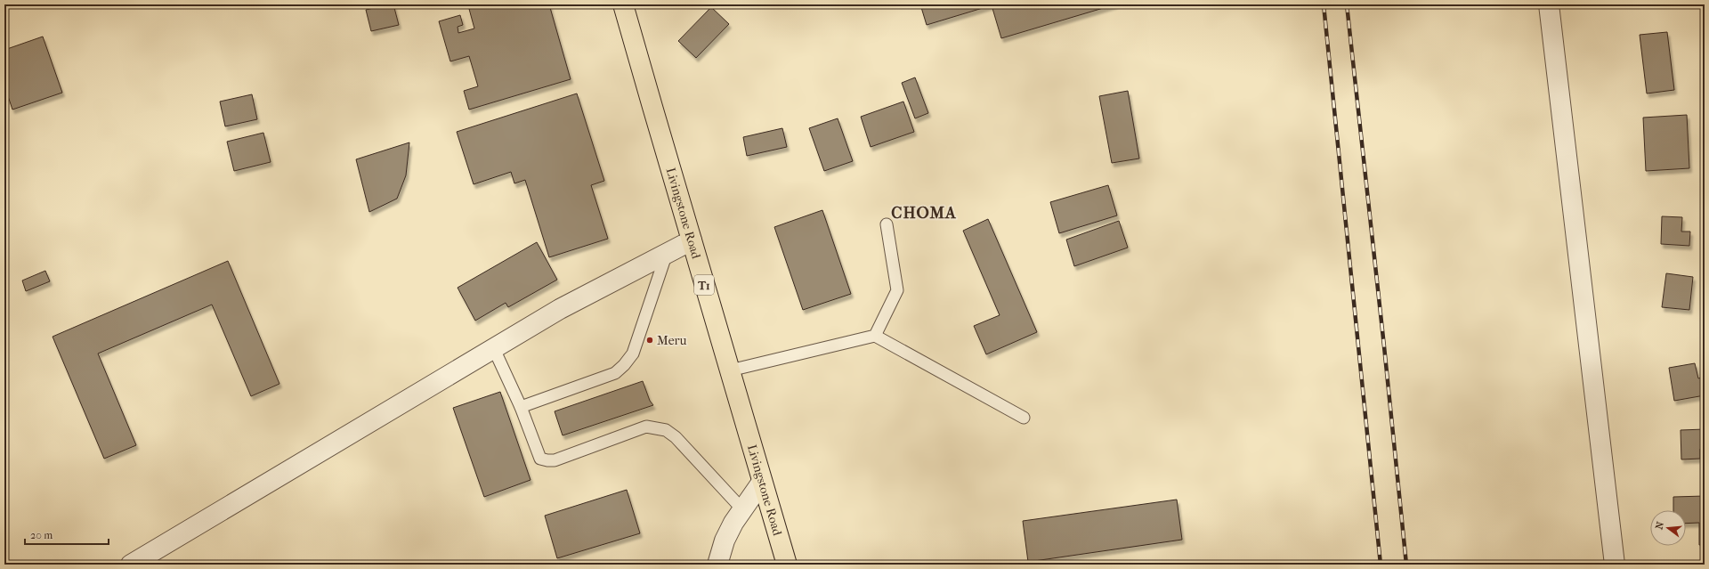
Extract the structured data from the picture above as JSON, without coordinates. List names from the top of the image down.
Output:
{
  "streets": {
    "highway": ["Livingstone Road", "T1"]
  },
  "districts": ["CHOMA"],
  "places": ["Meru"],
  "scale_bar": "20 m",
  "north": "left"
}
